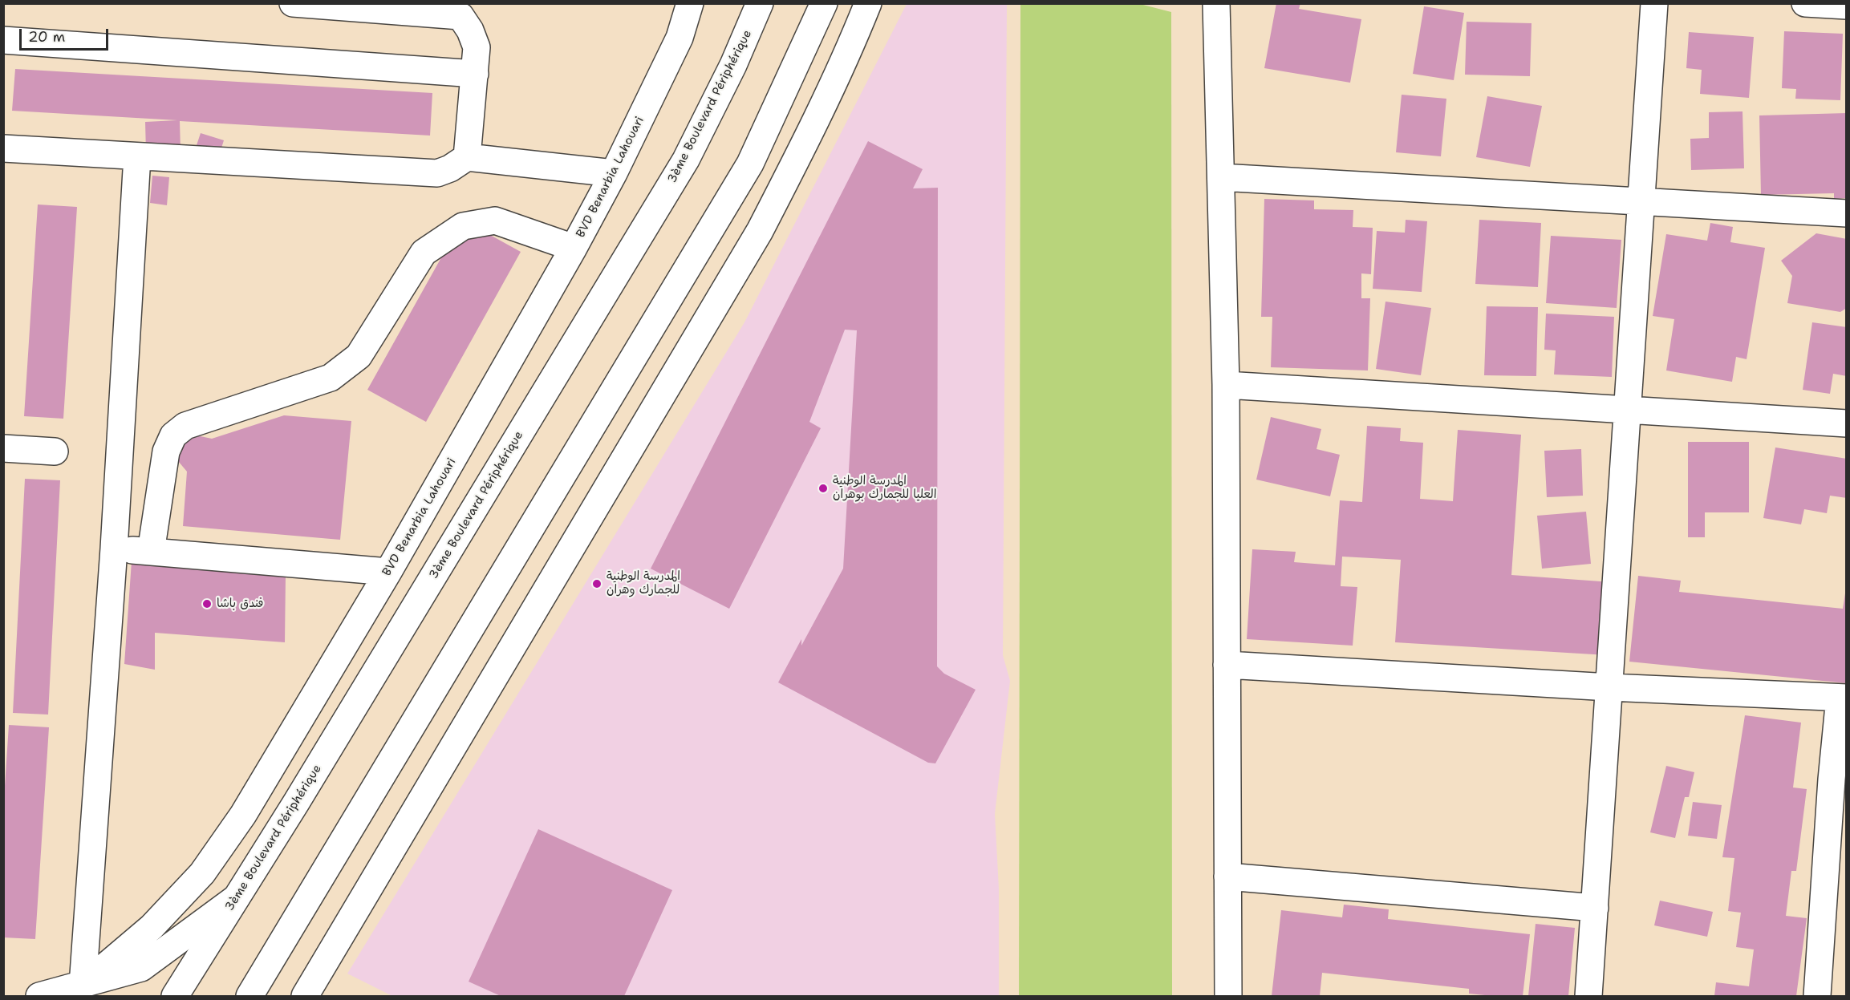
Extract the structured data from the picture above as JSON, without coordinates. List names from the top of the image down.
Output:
{
  "streets": {
    "main road": ["3ème Boulevard Périphérique", "BVD Benarbia Lahouari"]
  },
  "places": ["المدرسة الوطنية العليا للجمارك بوهران", "المدرسة الوطنية للجمارك وهران", "فندق باشا"],
  "scale_bar": "20 m"
}
